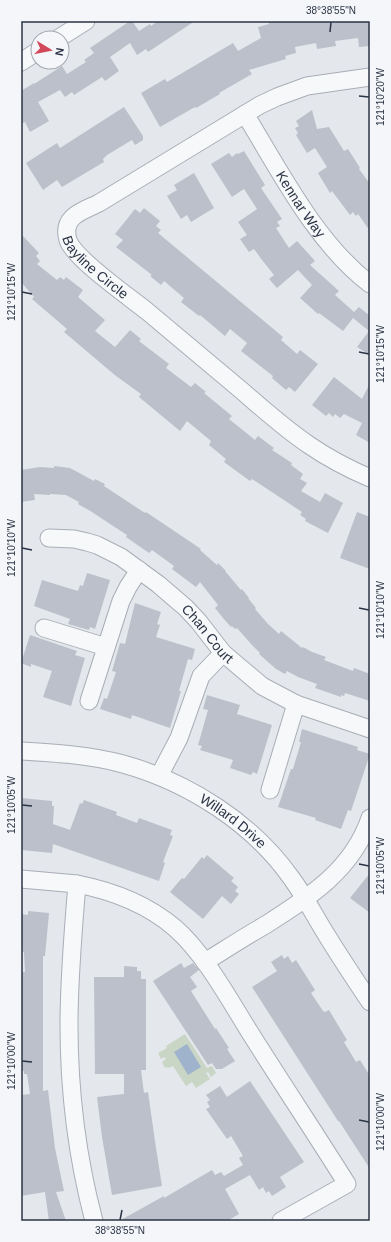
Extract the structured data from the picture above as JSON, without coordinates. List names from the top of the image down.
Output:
{
  "streets": {
    "street": [
      "Kennar Way",
      "Bayline Circle",
      "Chan Court",
      "Willard Drive"
    ]
  },
  "crossings": [
    ["Kennar Way", "Bayline Circle"]
  ],
  "north": "right",
  "coordinates": [
    "38°38'55\"N",
    "121°10'20\"W",
    "121°10'15\"W",
    "121°10'10\"W",
    "121°10'05\"W",
    "121°10'00\"W"
  ]
}
